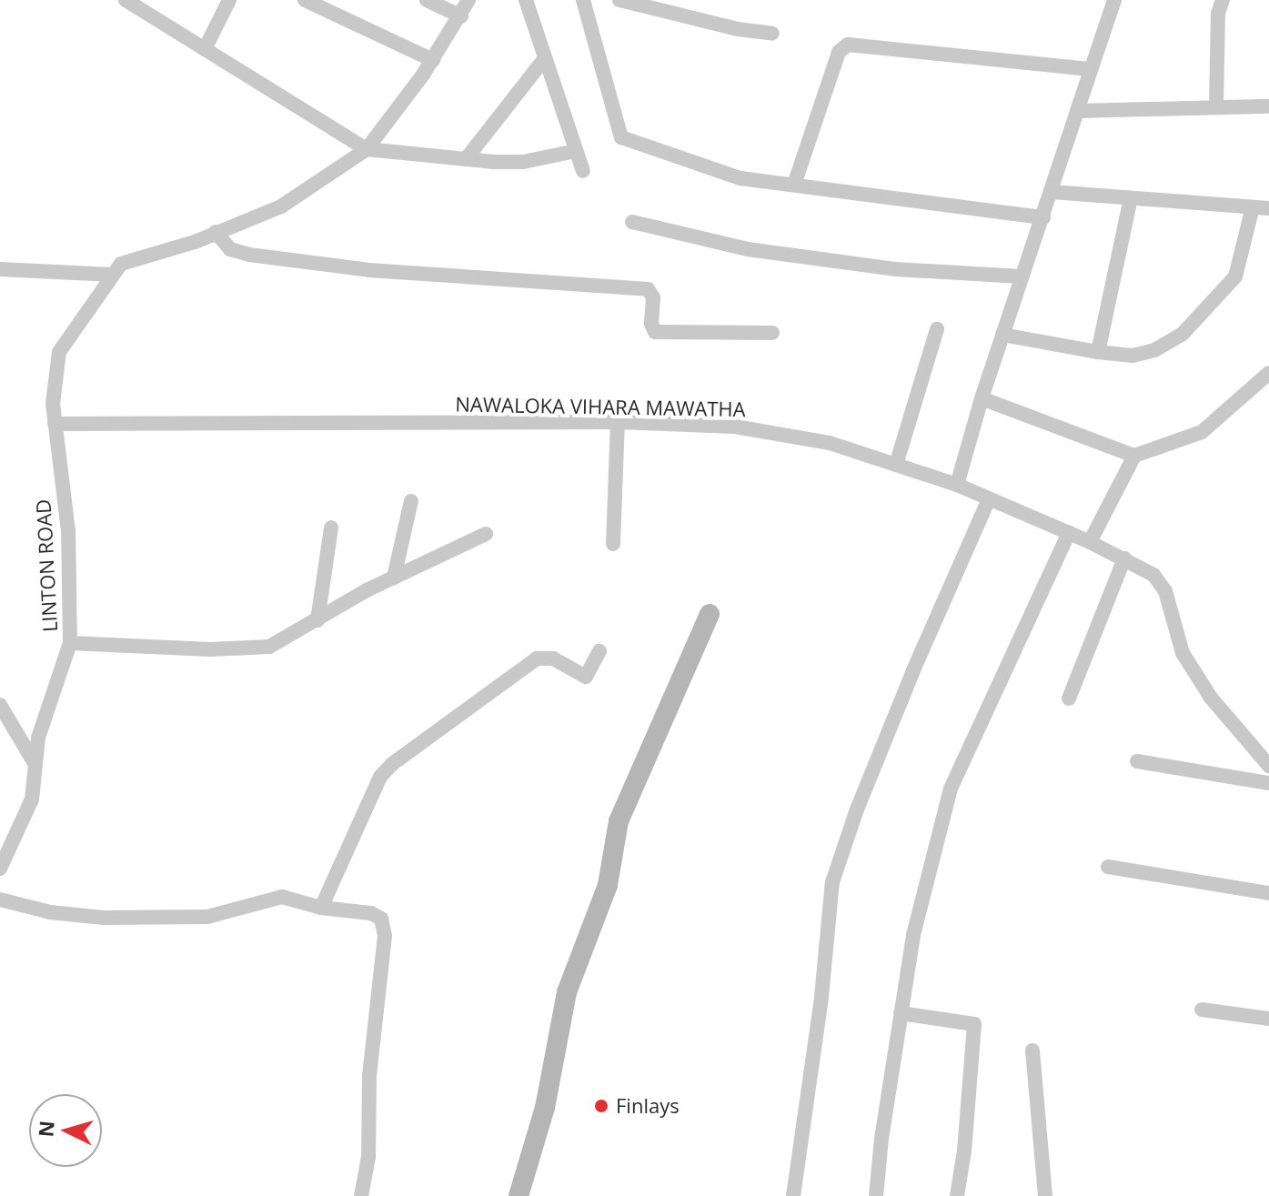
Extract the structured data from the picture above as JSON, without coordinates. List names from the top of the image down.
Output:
{
  "streets": {
    "street": ["NAWALOKA VIHARA MAWATHA", "LINTON ROAD"]
  },
  "crossings": [
    ["NAWALOKA VIHARA MAWATHA", "LINTON ROAD"]
  ],
  "places": ["Finlays"],
  "north": "left"
}
